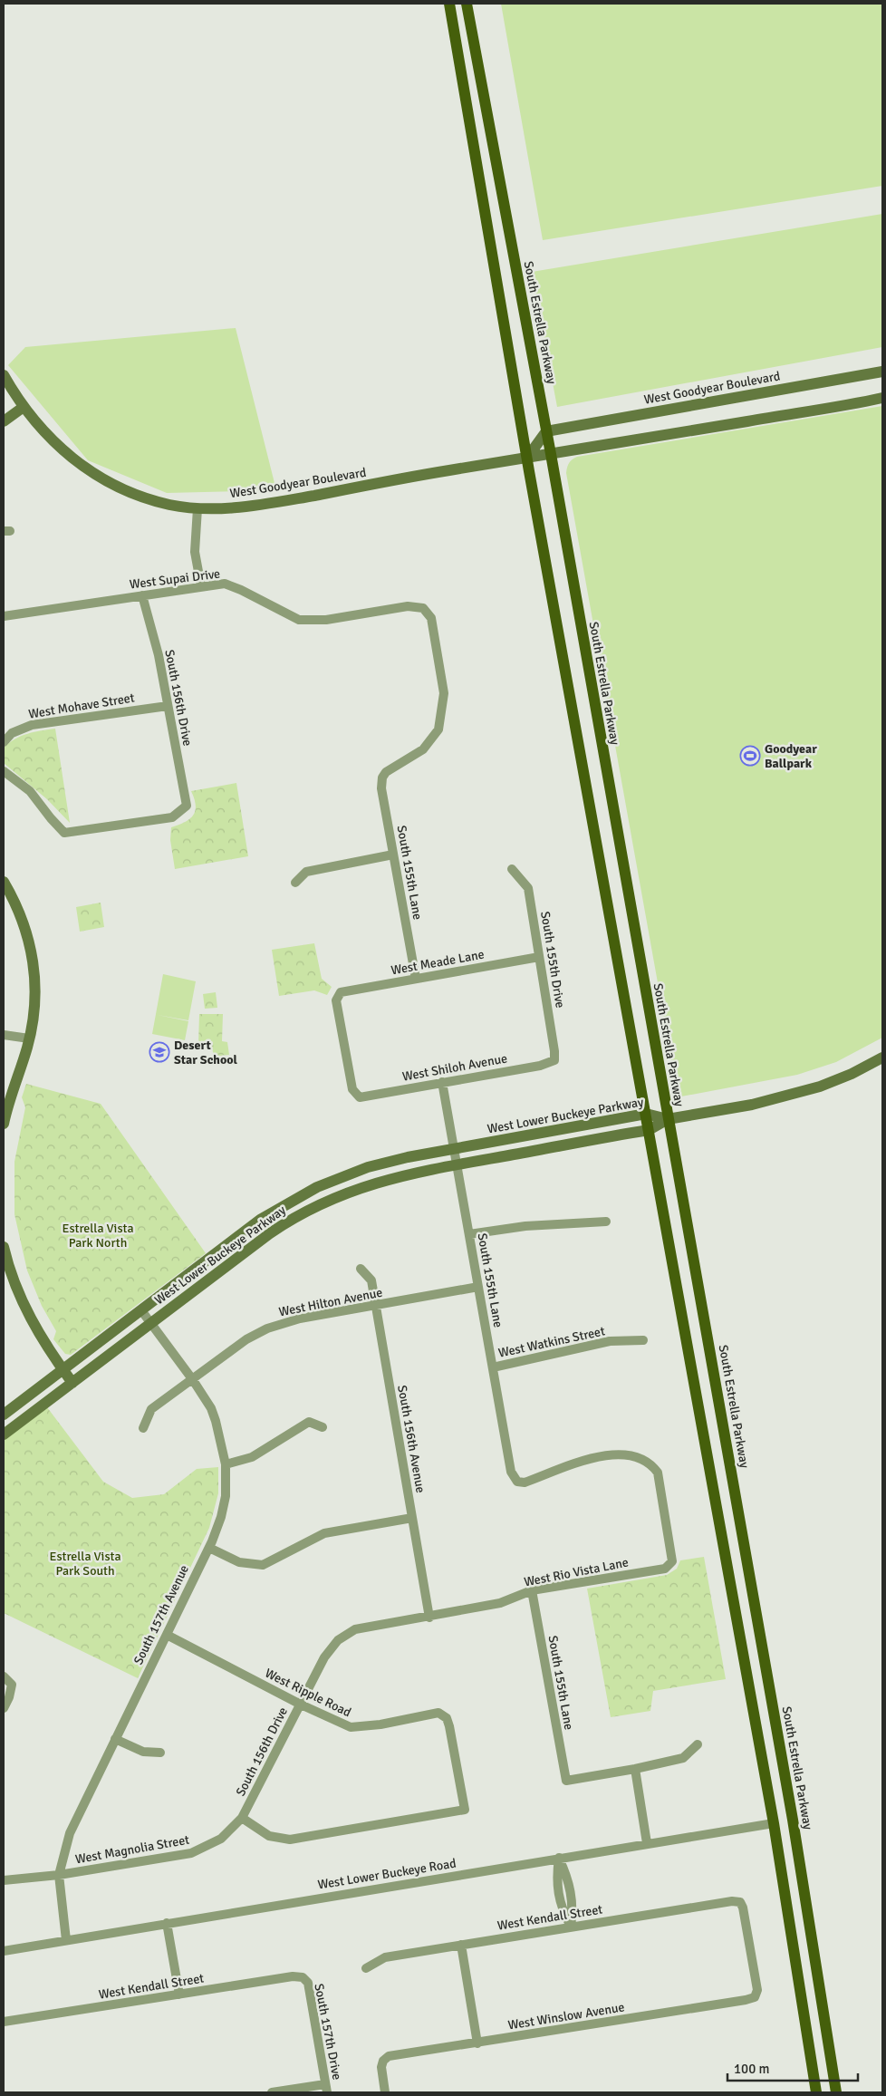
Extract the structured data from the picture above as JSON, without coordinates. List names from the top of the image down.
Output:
{
  "streets": {
    "main road": ["South Estrella Parkway"],
    "street": [
      "West Goodyear Boulevard",
      "West Supai Drive",
      "South 156th Drive",
      "West Mohave Street",
      "South 155th Lane",
      "South 155th Drive",
      "West Meade Lane",
      "West Shiloh Avenue",
      "West Lower Buckeye Parkway",
      "West Hilton Avenue",
      "West Watkins Street",
      "South 156th Avenue",
      "West Rio Vista Lane",
      "South 157th Avenue",
      "West Ripple Road",
      "West Magnolia Street",
      "West Lower Buckeye Road",
      "West Kendall Street",
      "West Winslow Avenue",
      "South 157th Drive"
    ]
  },
  "crossings": [
    ["South Estrella Parkway", "West Goodyear Boulevard"],
    ["South Estrella Parkway", "West Lower Buckeye Parkway"],
    ["West Supai Drive", "South 156th Drive"],
    ["West Supai Drive", "South 155th Lane"],
    ["South 156th Drive", "West Mohave Street"],
    ["South 156th Drive", "South 156th Avenue"],
    ["South 156th Drive", "West Rio Vista Lane"],
    ["South 156th Drive", "West Ripple Road"],
    ["South 156th Drive", "West Magnolia Street"],
    ["South 155th Lane", "West Meade Lane"],
    ["South 155th Lane", "West Shiloh Avenue"],
    ["South 155th Lane", "West Lower Buckeye Parkway"],
    ["South 155th Lane", "West Hilton Avenue"],
    ["South 155th Lane", "West Watkins Street"],
    ["South 155th Lane", "West Rio Vista Lane"],
    ["South 155th Drive", "West Meade Lane"],
    ["South 155th Drive", "West Shiloh Avenue"],
    ["West Meade Lane", "West Shiloh Avenue"],
    ["West Lower Buckeye Parkway", "South 157th Avenue"],
    ["West Hilton Avenue", "South 156th Avenue"],
    ["West Hilton Avenue", "South 157th Avenue"],
    ["South 156th Avenue", "West Rio Vista Lane"],
    ["South 157th Avenue", "West Ripple Road"],
    ["South 157th Avenue", "West Magnolia Street"],
    ["South 157th Avenue", "West Lower Buckeye Road"],
    ["West Ripple Road", "West Magnolia Street"],
    ["West Kendall Street", "West Winslow Avenue"],
    ["West Kendall Street", "South 157th Drive"]
  ],
  "parks": ["Estrella Vista Park North", "Estrella Vista Park South"],
  "places": {
    "sports": ["Goodyear Ballpark"],
    "school or university": ["Desert Star School"]
  },
  "scale_bar": "100 m"
}
